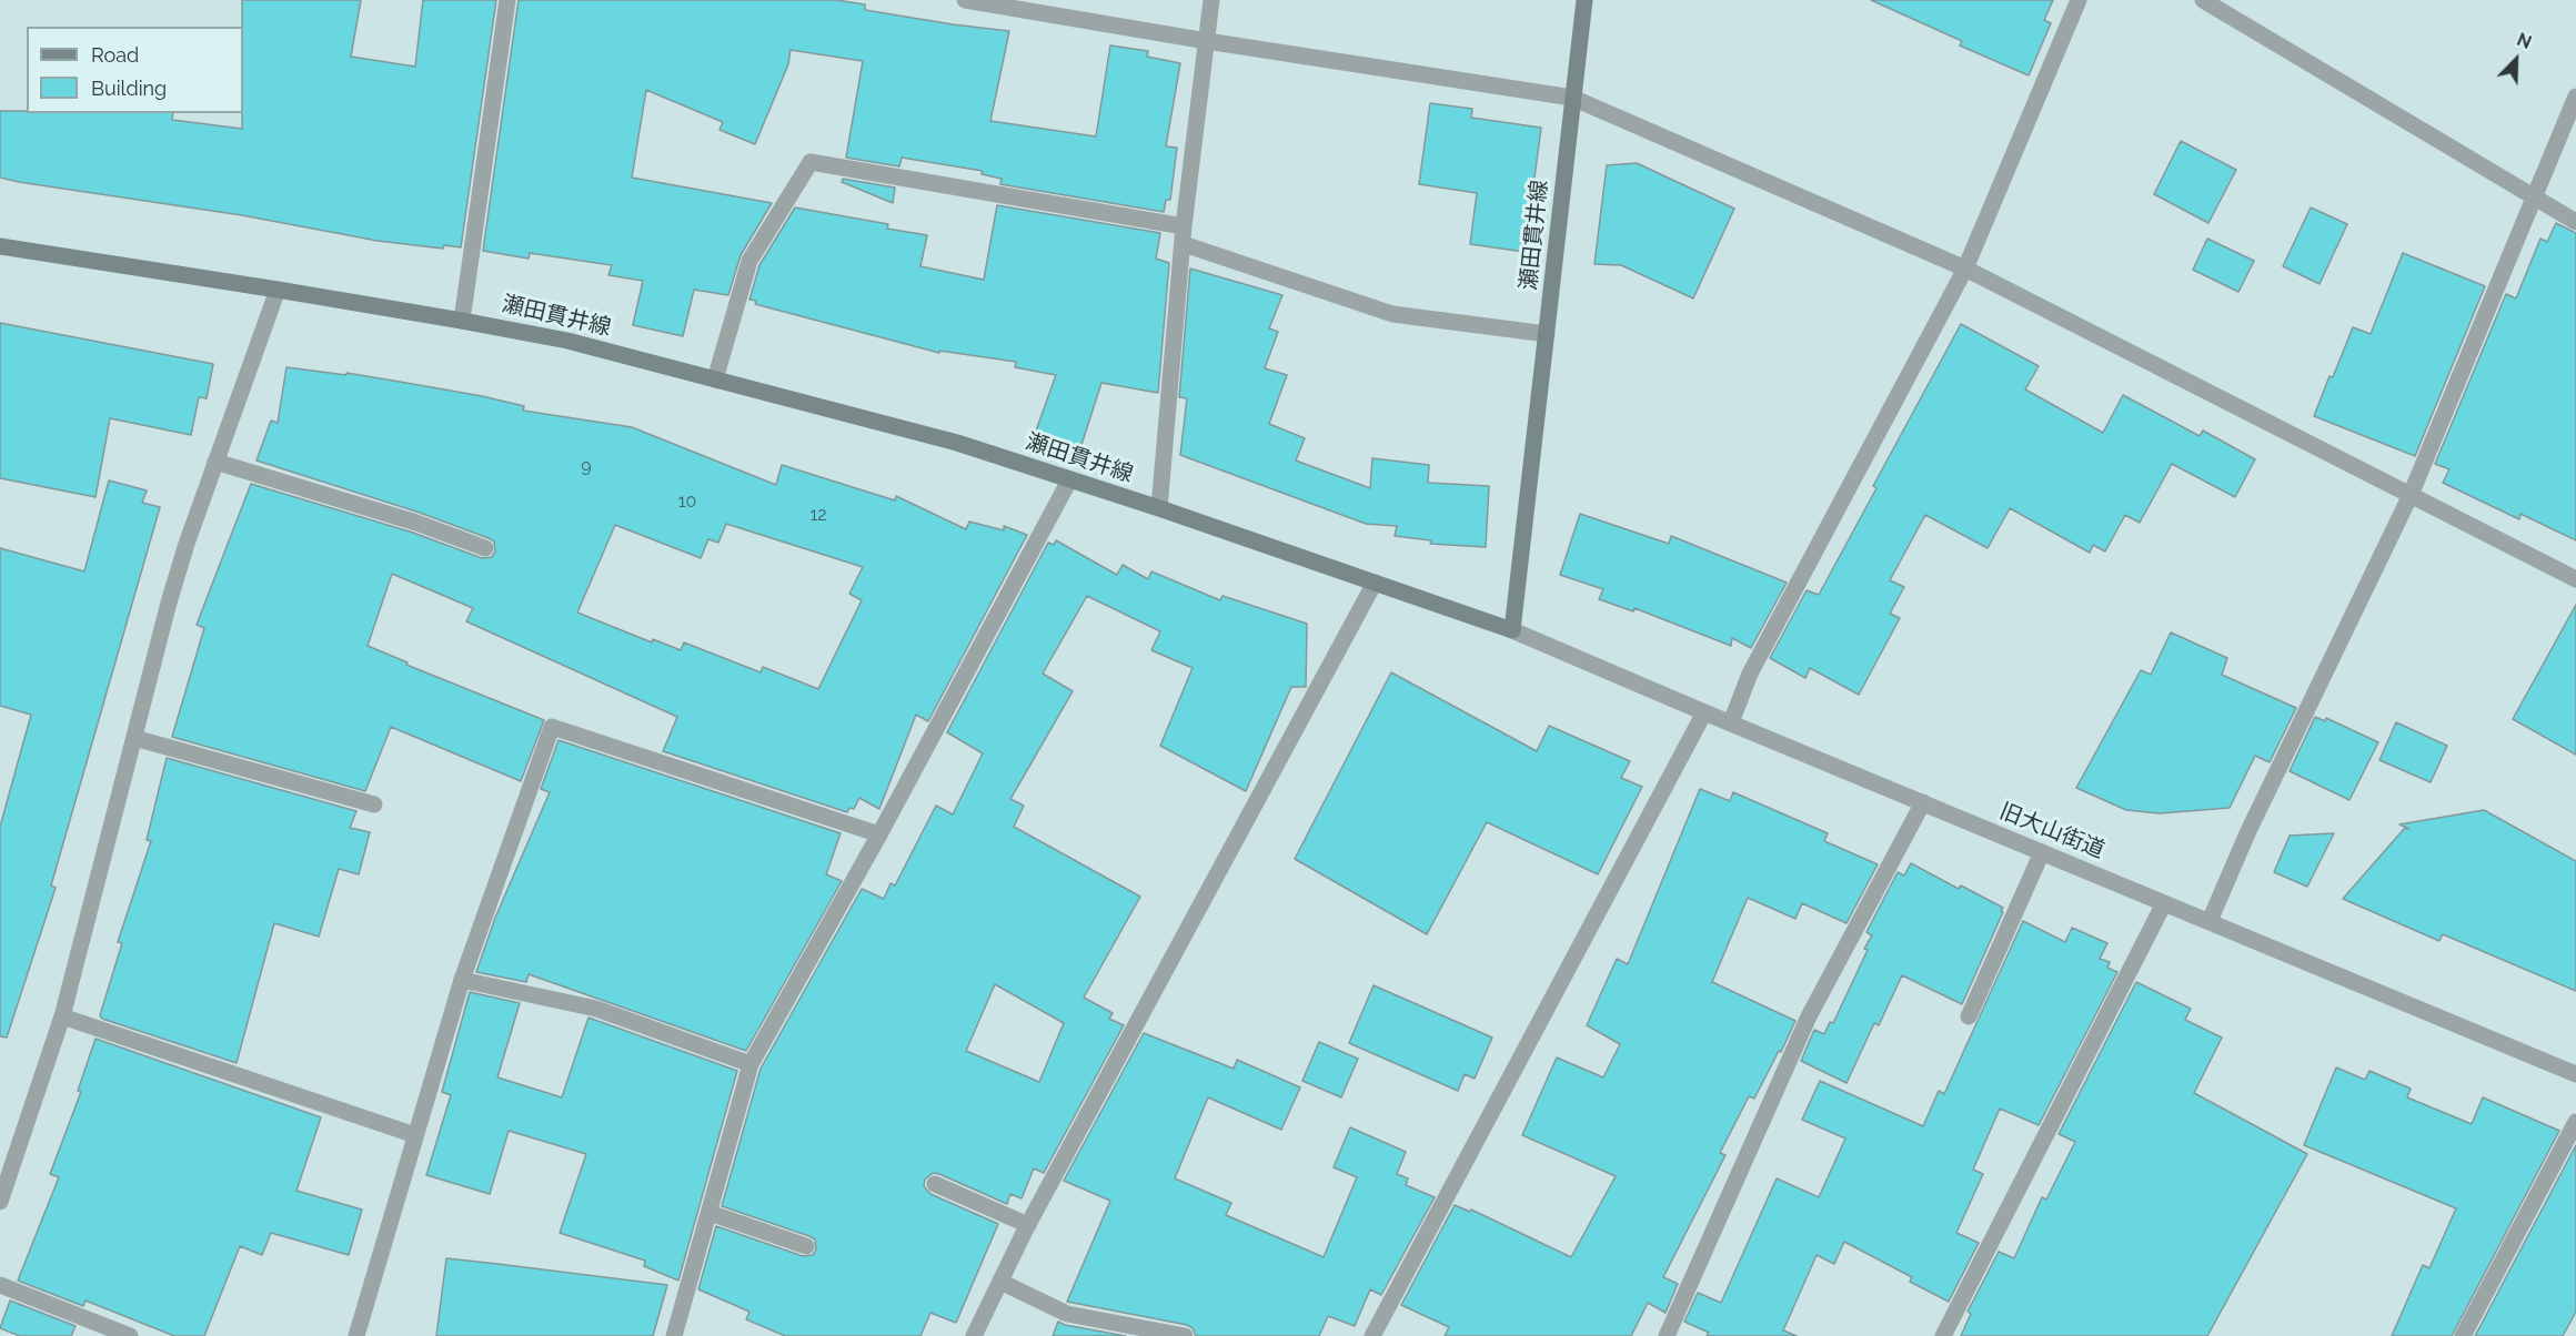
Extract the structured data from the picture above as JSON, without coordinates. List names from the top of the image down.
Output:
{
  "streets": {
    "main road": ["瀬田貫井線"],
    "street": ["旧大山街道"]
  },
  "crossings": [
    ["瀬田貫井線", "旧大山街道"]
  ],
  "house_numbers": ["9", "10", "12"],
  "legend": ["Road", "Building"],
  "north": "top right"
}
